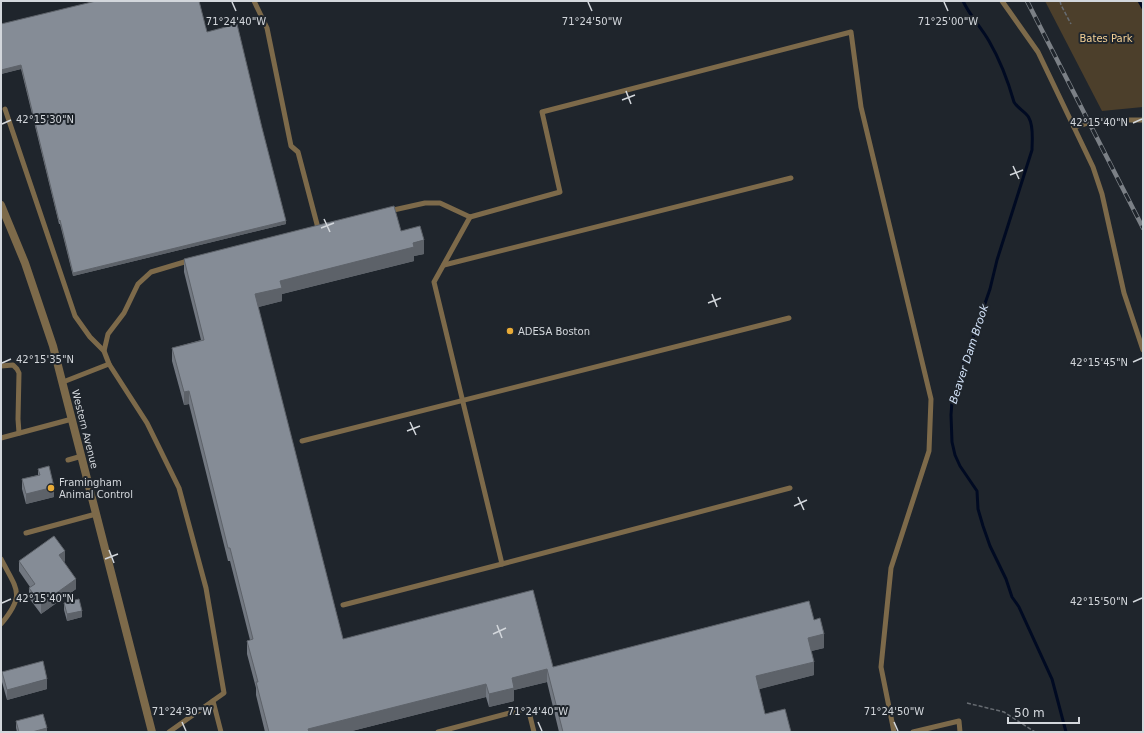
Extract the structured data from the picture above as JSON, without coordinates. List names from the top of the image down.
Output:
{
  "streets": {
    "street": ["Western Avenue"]
  },
  "water": ["Beaver Dam Brook"],
  "parks": ["Bates Park"],
  "places": ["ADESA Boston", "Framingham Animal Control"],
  "scale_bar": "50 m",
  "coordinates": [
    "71°24'40\"W",
    "71°24'50\"W",
    "71°25'00\"W",
    "42°15'30\"N",
    "42°15'40\"N",
    "42°15'35\"N",
    "42°15'45\"N",
    "42°15'50\"N",
    "71°24'30\"W"
  ]
}
